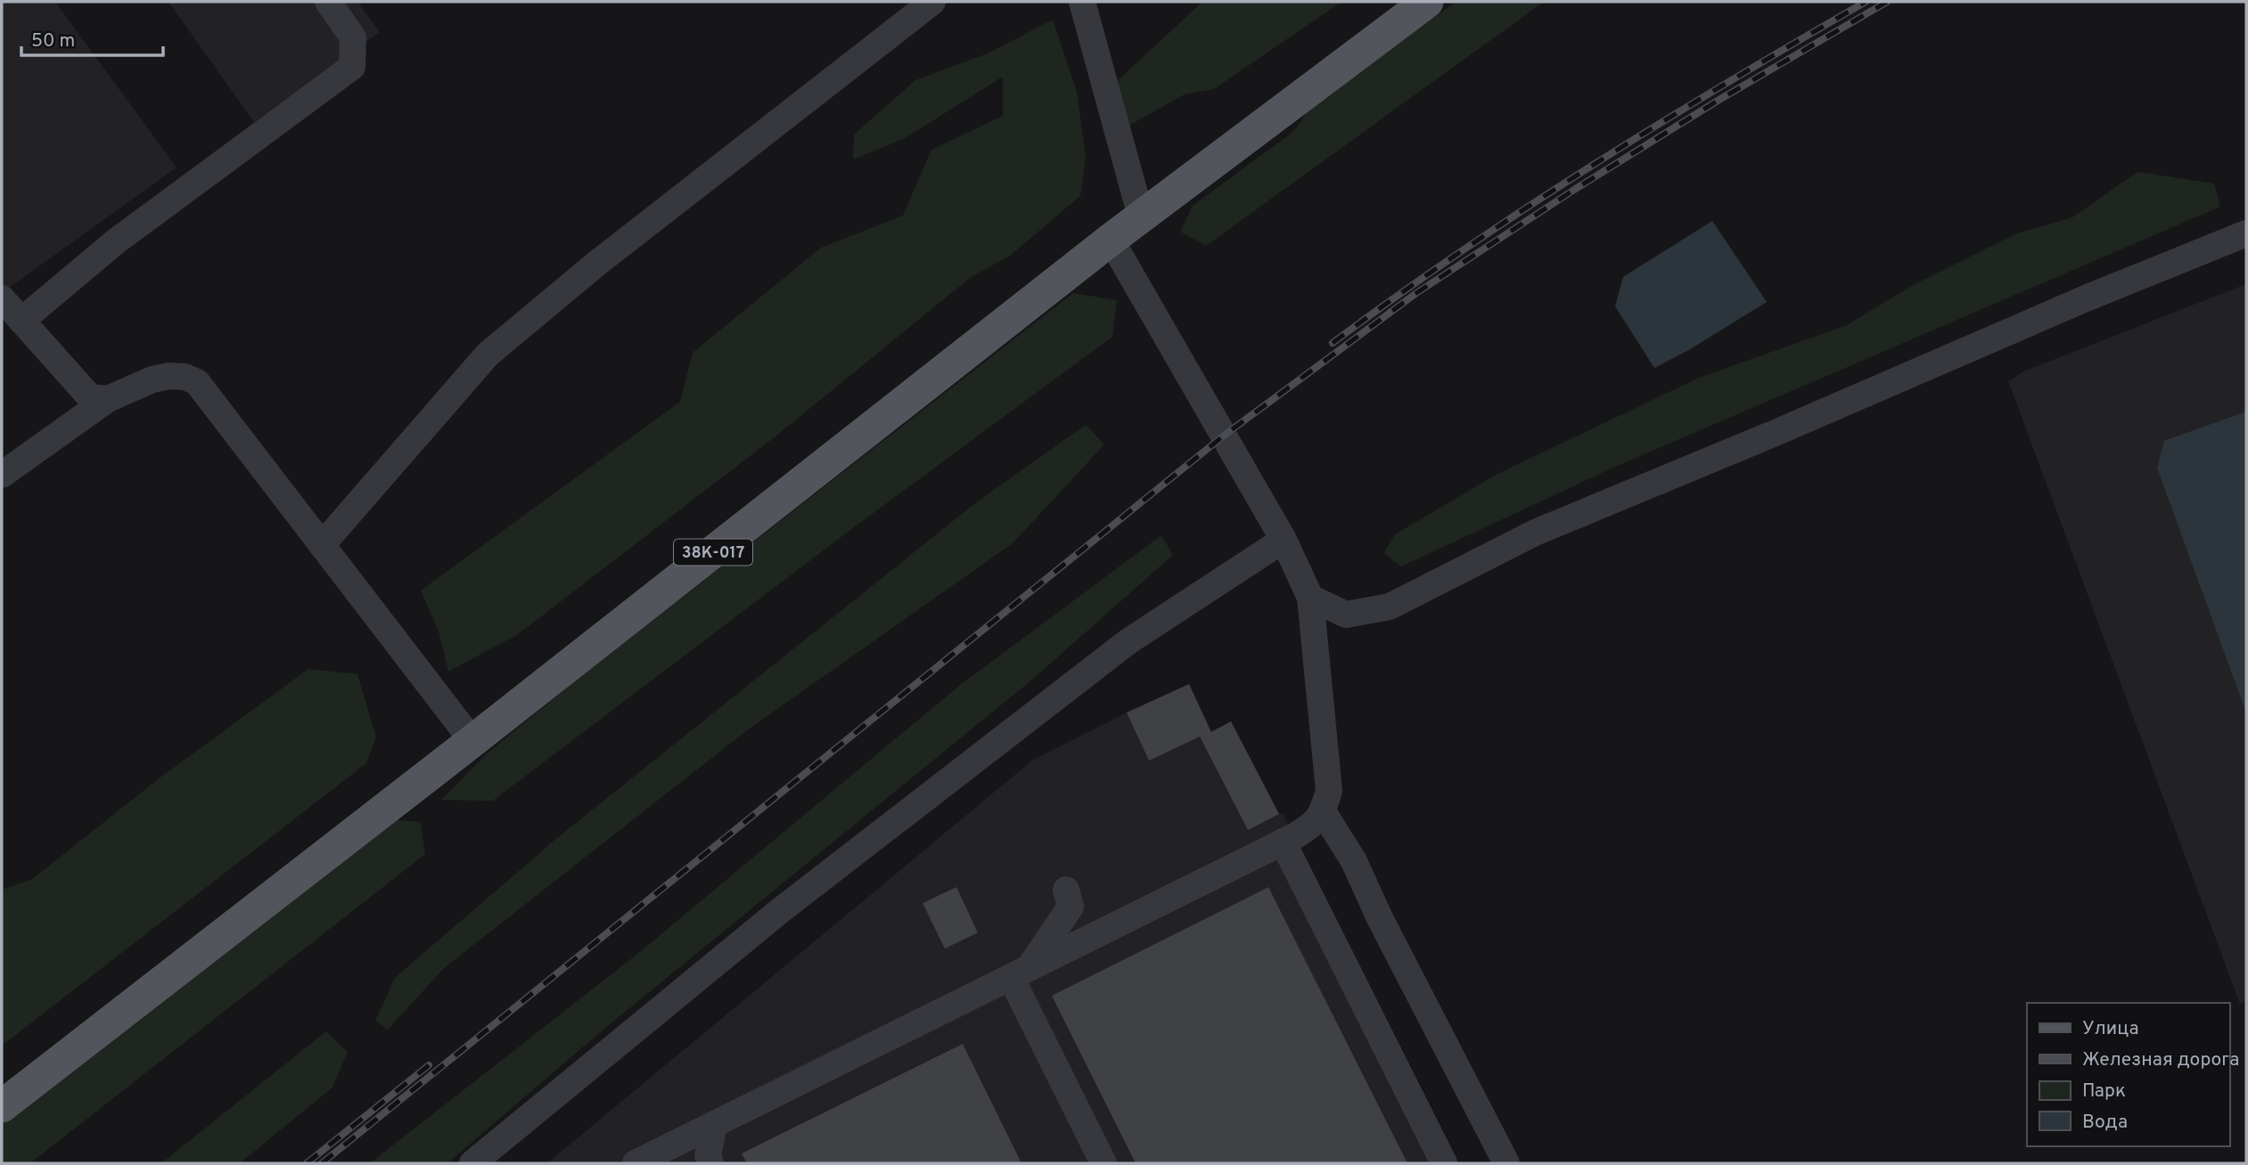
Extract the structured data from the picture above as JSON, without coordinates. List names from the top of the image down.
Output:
{
  "streets": {
    "main road": ["38К-017"]
  },
  "legend": [
    "Улица",
    "Железная дорога",
    "Парк",
    "Вода"
  ],
  "scale_bar": "50 m"
}
